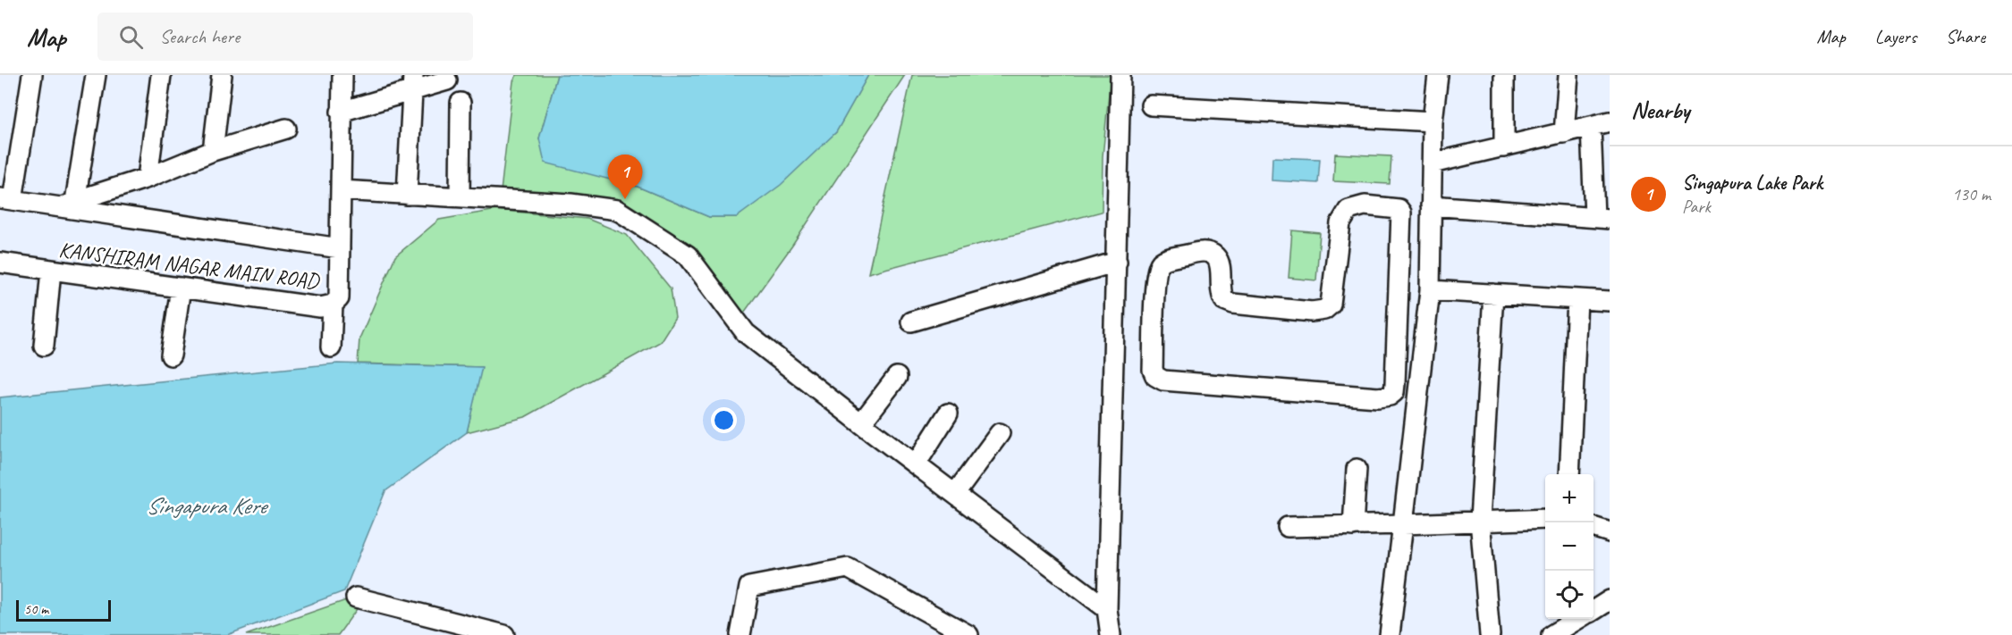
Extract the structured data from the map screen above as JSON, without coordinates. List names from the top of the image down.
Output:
{
  "streets": {
    "street": ["KANSHIRAM NAGAR MAIN ROAD"]
  },
  "water": ["Singapura Kere"],
  "scale_bar": "50 m",
  "page": {
    "header": "Map",
    "search": "Search here",
    "nav": ["Map", "Layers", "Share"],
    "heading": "Nearby",
    "list": [
      {
        "mark": "1",
        "name": "Singapura Lake Park",
        "note": "Park",
        "value": "130 m"
      }
    ],
    "pins": "1",
    "map_buttons": ["+", "−"],
    "scale": "50 m"
  }
}
